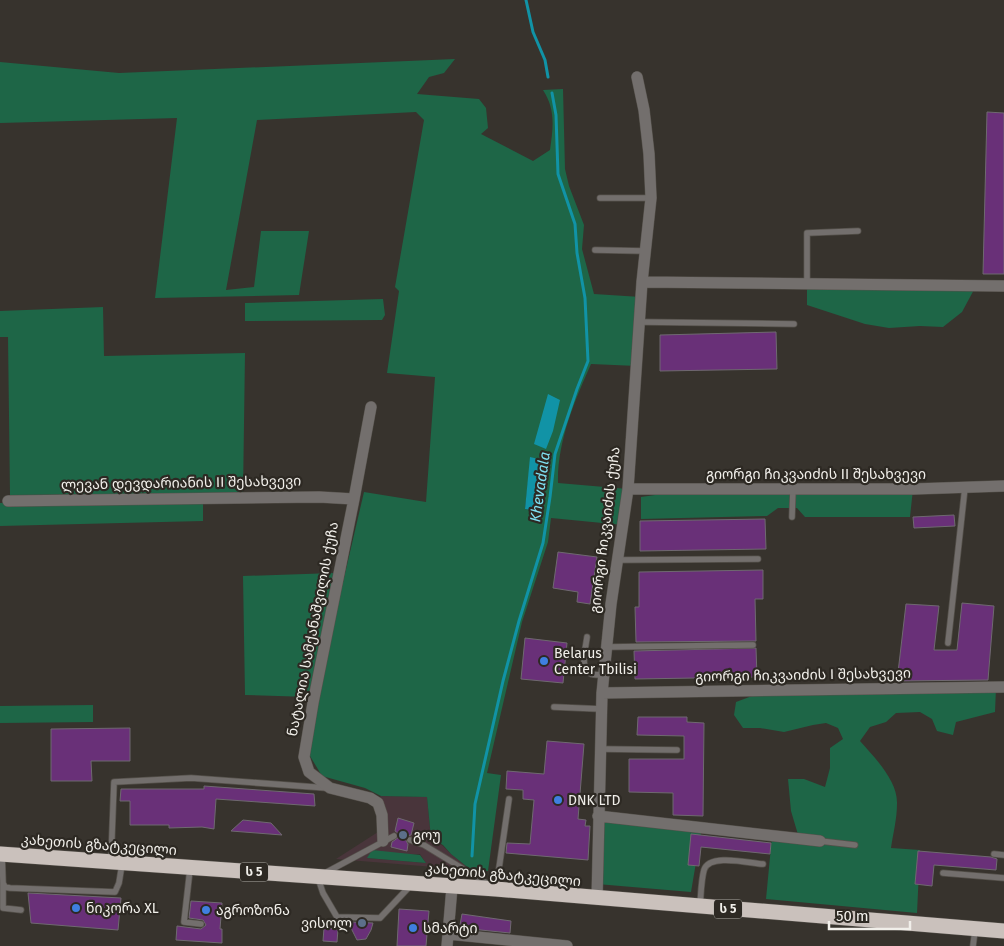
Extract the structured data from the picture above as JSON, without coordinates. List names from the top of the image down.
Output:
{
  "streets": {
    "highway": ["კახეთის გზატკეცილი", "ს 5"],
    "street": [
      "გიორგი ჩიკვაიძის II შესახვევი",
      "ლევან დევდარიანის II შესახვევი",
      "გიორგი ჩიკვაიძის ქუჩა",
      "ნატალია სამქანაშვილის ქუჩა",
      "გიორგი ჩიკვაიძის I შესახვევი"
    ]
  },
  "crossings": [
    ["გიორგი ჩიკვაიძის II შესახვევი", "გიორგი ჩიკვაიძის ქუჩა"],
    ["ლევან დევდარიანის II შესახვევი", "ნატალია სამქანაშვილის ქუჩა"],
    ["გიორგი ჩიკვაიძის ქუჩა", "გიორგი ჩიკვაიძის I შესახვევი"],
    ["გიორგი ჩიკვაიძის ქუჩა", "კახეთის გზატკეცილი"],
    ["ნატალია სამქანაშვილის ქუჩა", "კახეთის გზატკეცილი"]
  ],
  "water": ["Khevadala"],
  "places": [
    "Belarus Center Tbilisi",
    "DNK LTD",
    "გოუ",
    "ნიკორა XL",
    "აგროზონა",
    "ვისოლ",
    "სმარტი"
  ],
  "scale_bar": "50 m"
}
